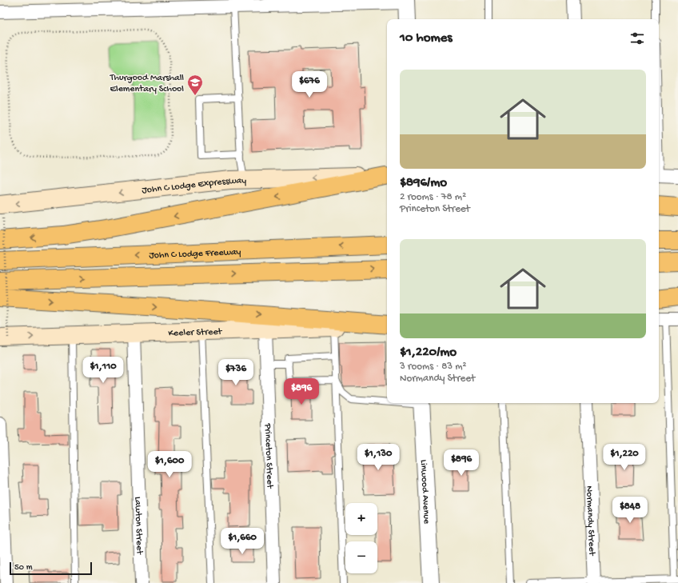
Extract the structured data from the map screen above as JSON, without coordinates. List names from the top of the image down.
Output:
{
  "streets": {
    "highway": ["John C Lodge Freeway"],
    "main road": ["John C Lodge Expressway", "Keeler Street"],
    "street": [
      "Princeton Street",
      "Linwood Avenue",
      "Normandy Street",
      "Lawton Street"
    ]
  },
  "crossings": [
    ["Keeler Street", "Princeton Street"],
    ["Keeler Street", "Lawton Street"]
  ],
  "one_way": ["John C Lodge Expressway"],
  "places": {
    "school or university": ["Thurgood Marshall Elementary School"]
  },
  "scale_bar": "50 m",
  "page": {
    "heading": "10 homes",
    "list": [
      {
        "name": "$896/mo",
        "note": "2 rooms · 78 m² · Princeton Street"
      },
      {
        "name": "$1,220/mo",
        "note": "3 rooms · 83 m² · Normandy Street"
      }
    ],
    "price": [
      "$676",
      "$1,110",
      "$736",
      "$896",
      "$1,130",
      "$1,220",
      "$896",
      "$1,600",
      "$848",
      "$1,660"
    ],
    "map_buttons": ["+", "−"],
    "scale": "50 m"
  }
}
